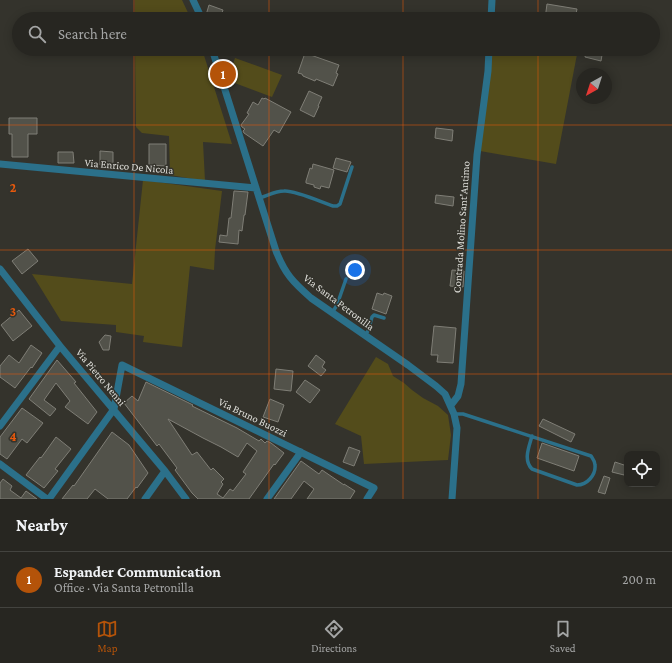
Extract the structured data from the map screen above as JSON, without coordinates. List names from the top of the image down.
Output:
{
  "streets": {
    "street": [
      "Via Enrico De Nicola",
      "Contrada Molino Sant'Antimo",
      "Via Santa Petronilla",
      "Via Pietro Nenni",
      "Via Bruno Buozzi"
    ]
  },
  "crossings": [
    ["Via Enrico De Nicola", "Via Santa Petronilla"],
    ["Contrada Molino Sant'Antimo", "Via Santa Petronilla"],
    ["Via Pietro Nenni", "Via Bruno Buozzi"]
  ],
  "north": "bottom left",
  "page": {
    "search": "Search here",
    "pins": "1",
    "heading": "Nearby",
    "list": [
      {
        "mark": "1",
        "name": "Espander Communication",
        "note": "Office · Via Santa Petronilla",
        "value": "200 m"
      }
    ],
    "nav": ["Map", "Directions", "Saved"]
  },
  "grid": {
    "rows": ["2", "3", "4"]
  }
}
